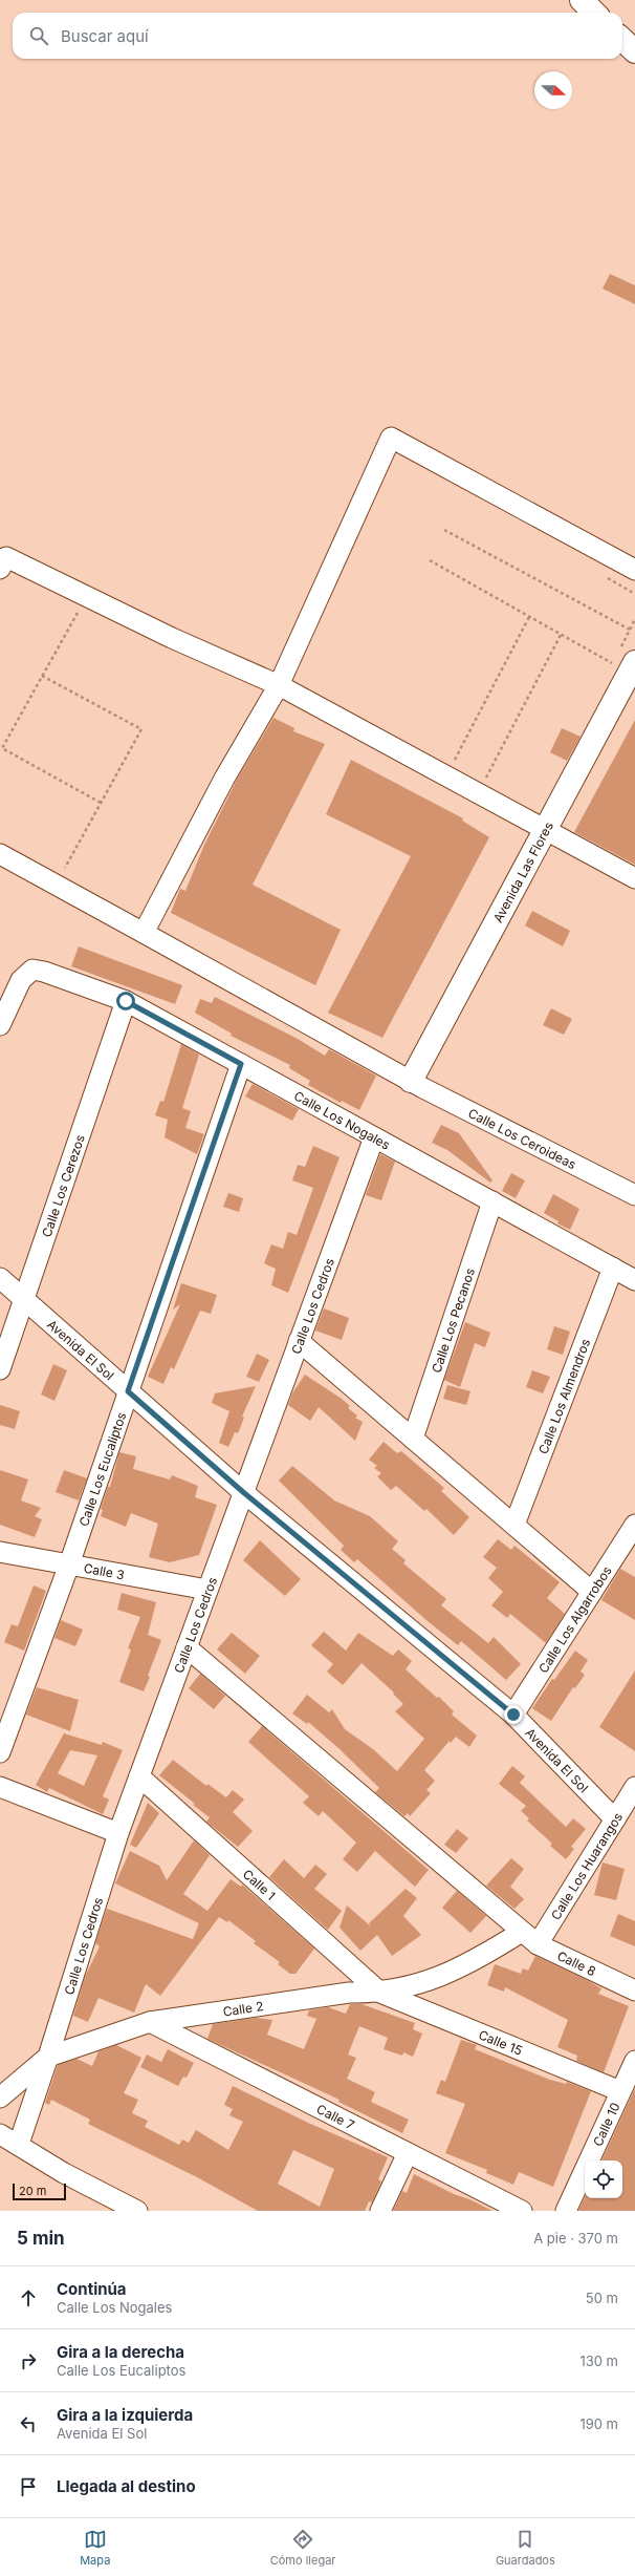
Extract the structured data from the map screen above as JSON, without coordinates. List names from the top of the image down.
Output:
{
  "streets": {
    "street": [
      "Avenida Las Flores",
      "Calle Los Nogales",
      "Calle Los Ceroideas",
      "Calle Los Cerezos",
      "Calle Los Cedros",
      "Calle Los Pecanos",
      "Avenida El Sol",
      "Calle Los Almendros",
      "Calle Los Eucaliptos",
      "Calle 3",
      "Calle Los Algarrobos",
      "Calle Los Huarangos",
      "Calle 1",
      "Calle 8",
      "Calle 2",
      "Calle 15",
      "Calle 7",
      "Calle 10"
    ]
  },
  "crossings": [
    ["Avenida Las Flores", "Calle Los Ceroideas"],
    ["Calle Los Nogales", "Calle Los Cerezos"],
    ["Calle Los Nogales", "Calle Los Cedros"],
    ["Calle Los Nogales", "Calle Los Pecanos"],
    ["Calle Los Nogales", "Calle Los Almendros"],
    ["Calle Los Nogales", "Calle Los Eucaliptos"],
    ["Calle Los Cerezos", "Avenida El Sol"],
    ["Calle Los Cedros", "Avenida El Sol"],
    ["Calle Los Cedros", "Calle 3"],
    ["Calle Los Cedros", "Calle 1"],
    ["Calle Los Cedros", "Calle 8"],
    ["Calle Los Cedros", "Calle 2"],
    ["Avenida El Sol", "Calle Los Eucaliptos"],
    ["Avenida El Sol", "Calle Los Algarrobos"],
    ["Avenida El Sol", "Calle Los Huarangos"],
    ["Calle Los Eucaliptos", "Calle 3"],
    ["Calle Los Huarangos", "Calle 8"],
    ["Calle 1", "Calle 2"],
    ["Calle 1", "Calle 15"],
    ["Calle 8", "Calle 2"],
    ["Calle 2", "Calle 15"],
    ["Calle 2", "Calle 7"],
    ["Calle 15", "Calle 10"]
  ],
  "scale_bar": "20 m",
  "north": "right",
  "page": {
    "search": "Buscar aquí",
    "scale": "20 m",
    "heading": ["5 min", "A pie · 370 m"],
    "list": [
      ["Continúa", "Calle Los Nogales", "50 m"],
      ["Gira a la derecha", "Calle Los Eucaliptos", "130 m"],
      ["Gira a la izquierda", "Avenida El Sol", "190 m"],
      "Llegada al destino"
    ],
    "nav": ["Mapa", "Cómo llegar", "Guardados"]
  }
}
